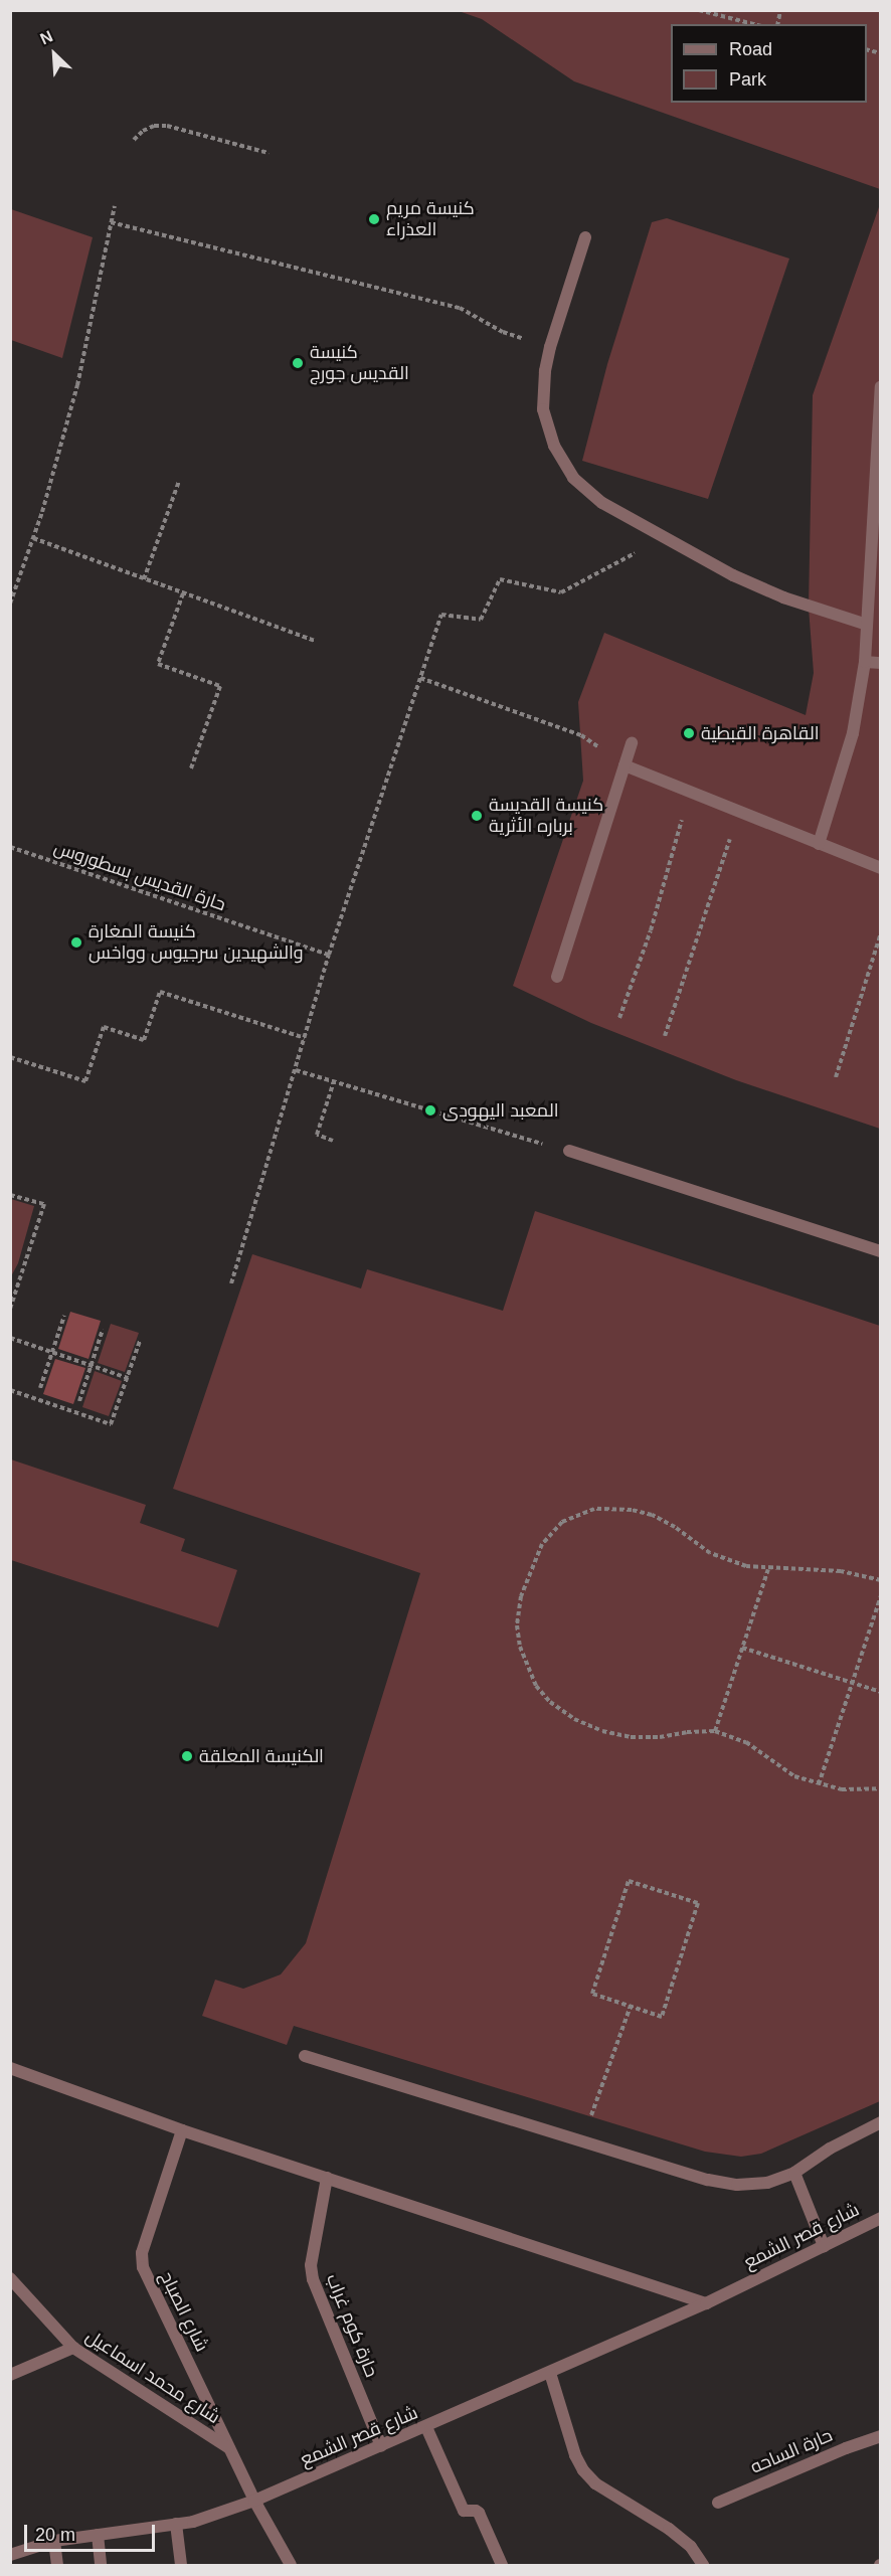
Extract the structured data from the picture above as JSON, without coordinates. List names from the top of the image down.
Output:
{
  "streets": {
    "street": [
      "شارع قصر الشمع",
      "شارع الصباح",
      "حارة كوم غراب",
      "شارع محمد اسماعيل",
      "حارة الساحه"
    ],
    "path": ["حارة القديس بسطوروس"]
  },
  "crossings": [
    ["شارع قصر الشمع", "شارع الصباح"],
    ["شارع قصر الشمع", "حارة كوم غراب"],
    ["شارع الصباح", "شارع محمد اسماعيل"]
  ],
  "places": [
    "كنيسة مريم العذراء",
    "كنيسة القديس جورج",
    "القاهرة القبطية",
    "كنيسة القديسة برباره الأثرية",
    "كنيسة المغارة والشهيدين سرجيوس وواخس",
    "المعبد اليهودى",
    "الكنيسة المعلقة"
  ],
  "legend": ["Road", "Park"],
  "scale_bar": "20 m",
  "north": "top left"
}
